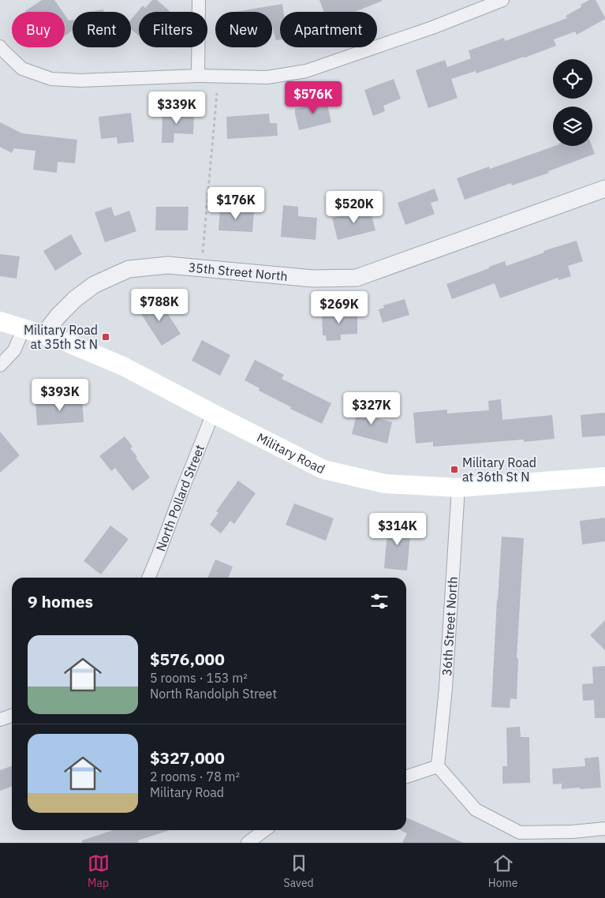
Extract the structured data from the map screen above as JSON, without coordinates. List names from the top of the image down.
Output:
{
  "streets": {
    "main road": ["Military Road"],
    "street": ["35th Street North", "North Pollard Street", "36th Street North"]
  },
  "crossings": [
    ["35th Street North", "Military Road"],
    ["Military Road", "North Pollard Street"],
    ["Military Road", "36th Street North"]
  ],
  "places": {
    "transit": ["Military Road at 35th St N", "Military Road at 36th St N"]
  },
  "page": {
    "chip": [
      "Buy",
      "Rent",
      "Filters",
      "New",
      "Apartment"
    ],
    "price": [
      "$576K",
      "$339K",
      "$176K",
      "$520K",
      "$788K",
      "$269K",
      "$393K",
      "$327K",
      "$314K"
    ],
    "heading": "9 homes",
    "list": [
      {
        "name": "$576,000",
        "note": "5 rooms · 153 m² · North Randolph Street"
      },
      {
        "name": "$327,000",
        "note": "2 rooms · 78 m² · Military Road"
      }
    ],
    "tabs": ["Map", "Saved", "Home"]
  }
}
